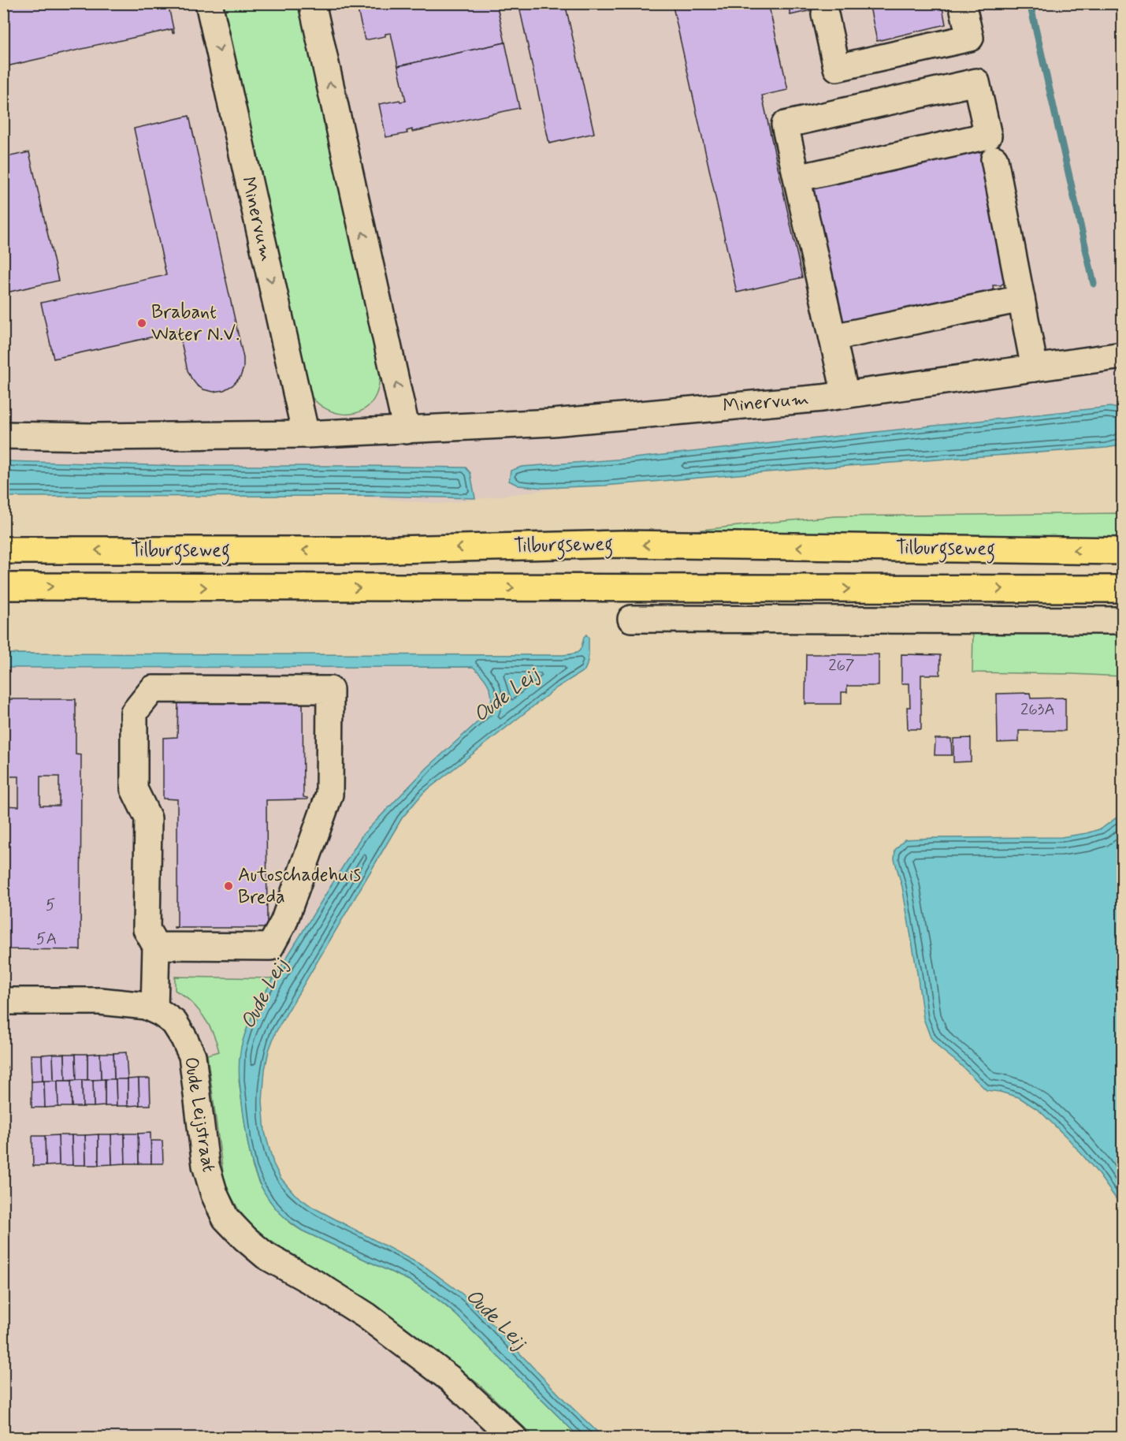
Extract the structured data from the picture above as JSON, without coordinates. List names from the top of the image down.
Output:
{
  "streets": {
    "main road": ["Tilburgseweg"],
    "street": ["Minervum", "Oude Leijstraat"]
  },
  "water": ["Oude Leij"],
  "places": ["Brabant Water N.V.", "Autoschadehuis Breda"],
  "house_numbers": [
    "267",
    "263A",
    "5",
    "5A"
  ]
}
